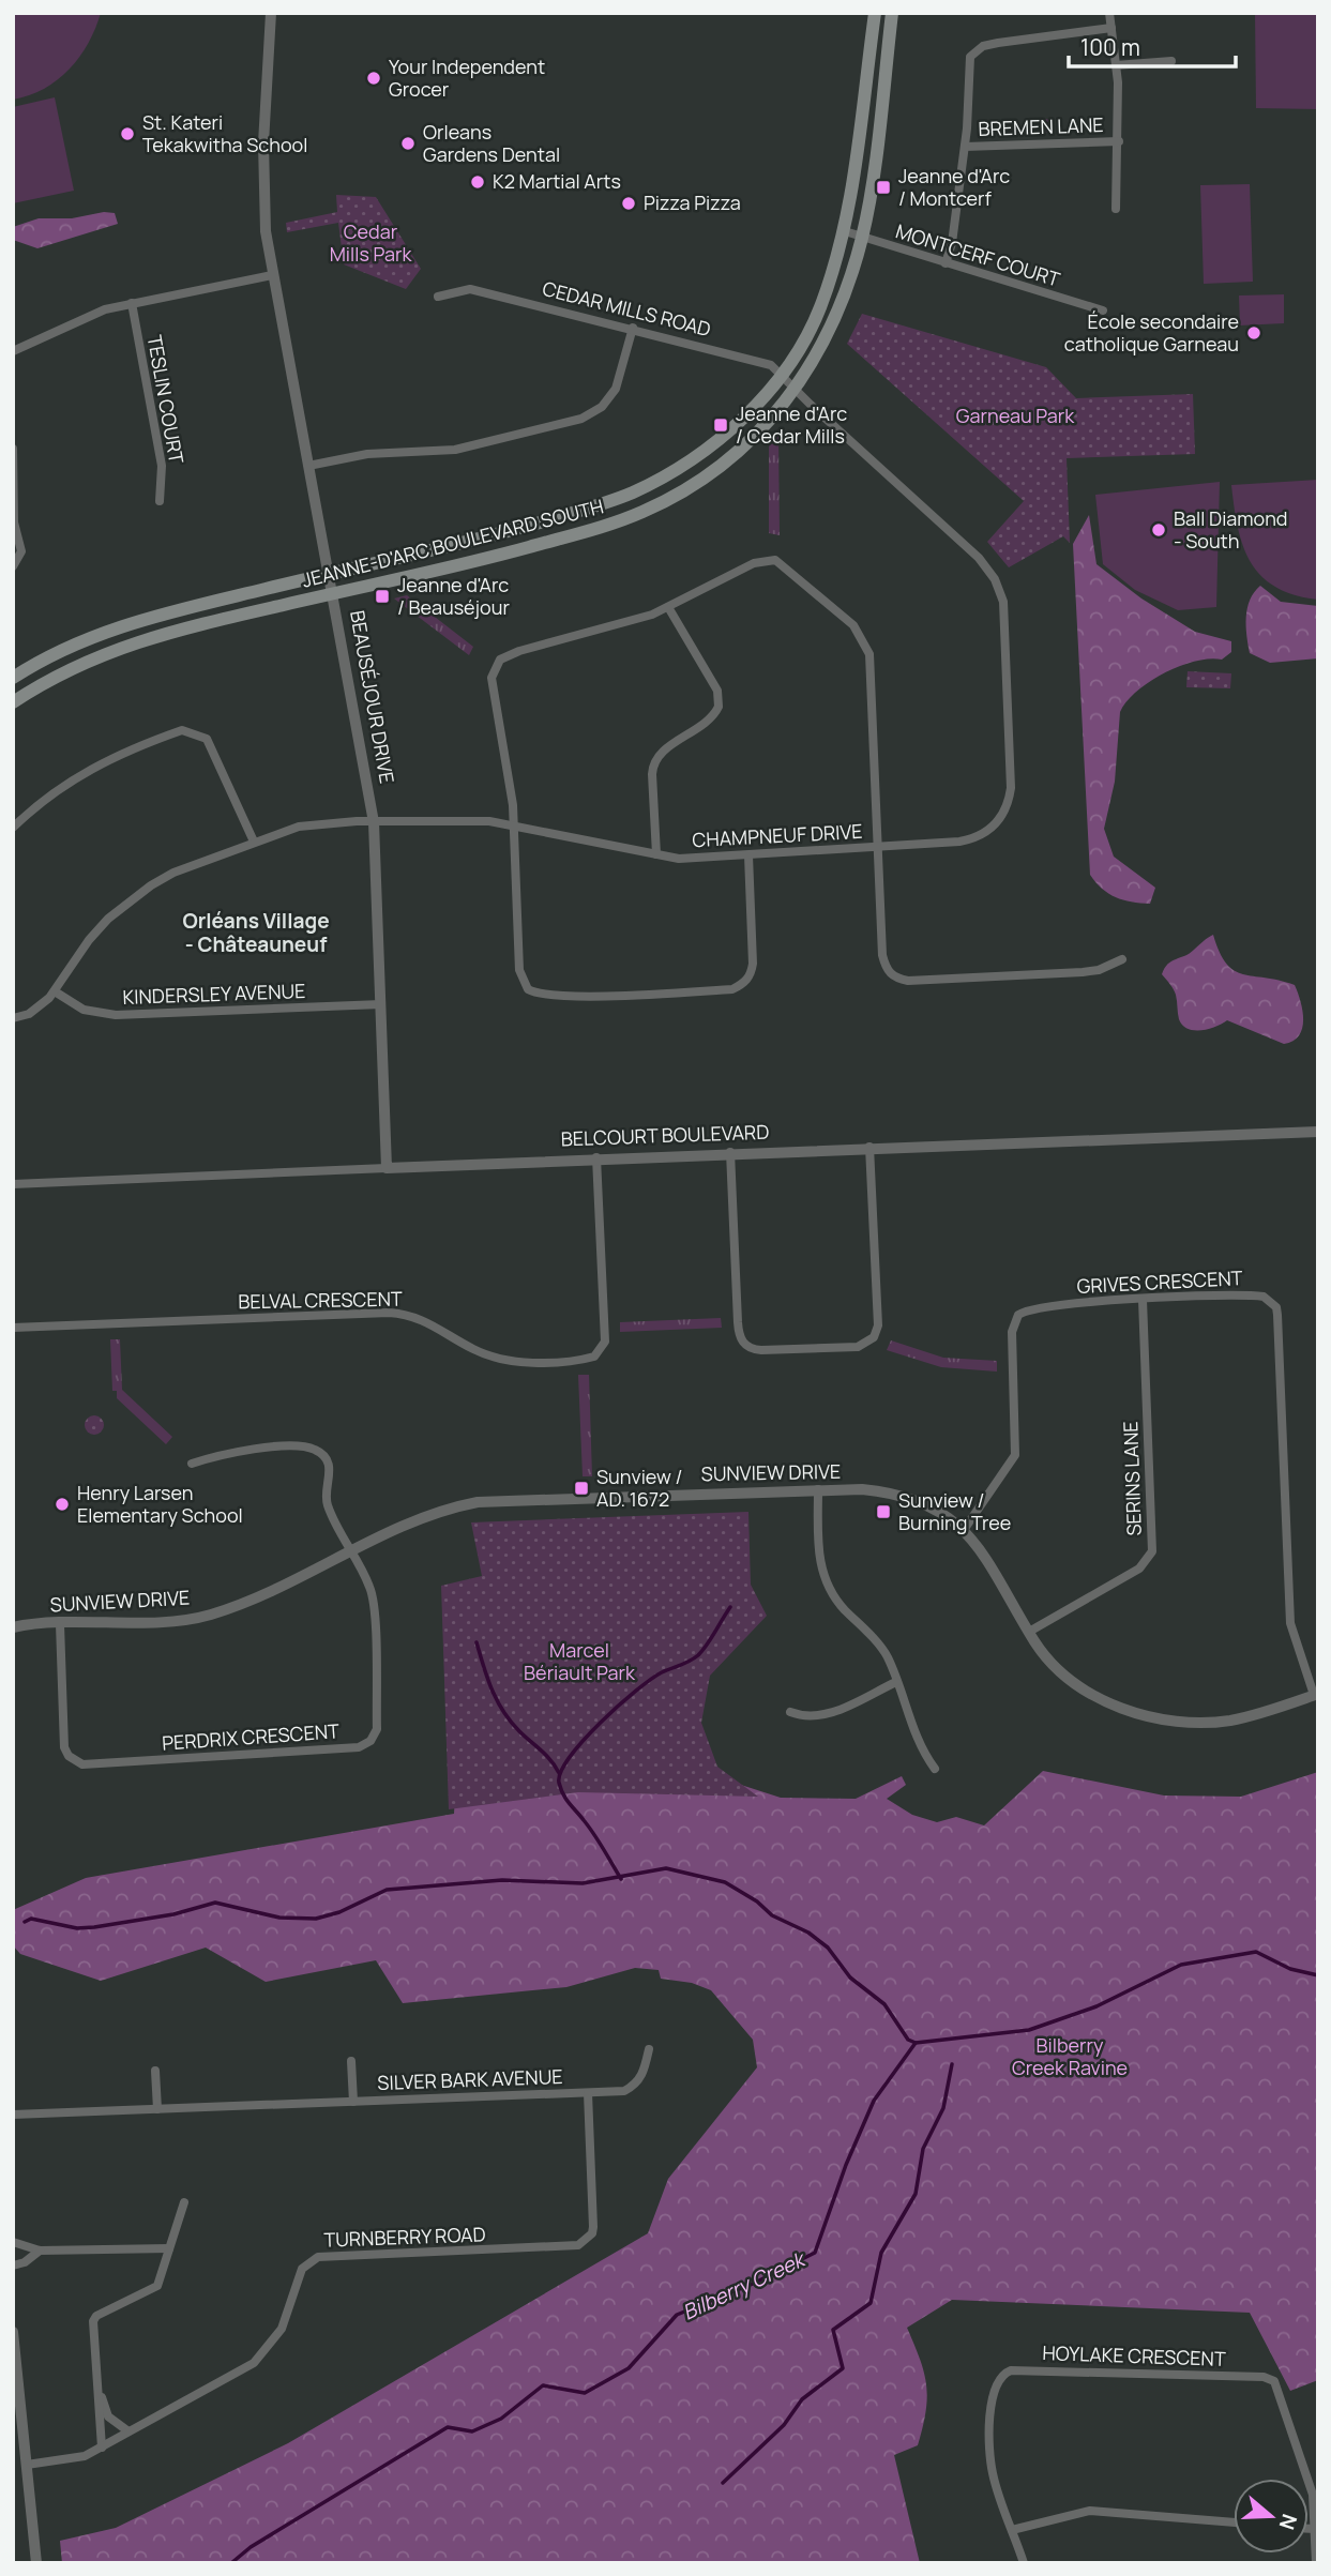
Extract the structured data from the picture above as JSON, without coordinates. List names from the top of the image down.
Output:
{
  "streets": {
    "main road": ["JEANNE-D'ARC BOULEVARD SOUTH"],
    "street": [
      "BREMEN LANE",
      "MONTCERF COURT",
      "CEDAR MILLS ROAD",
      "TESLIN COURT",
      "BEAUSÉJOUR DRIVE",
      "CHAMPNEUF DRIVE",
      "KINDERSLEY AVENUE",
      "BELCOURT BOULEVARD",
      "GRIVES CRESCENT",
      "BELVAL CRESCENT",
      "SUNVIEW DRIVE",
      "SERINS LANE",
      "PERDRIX CRESCENT",
      "SILVER BARK AVENUE",
      "TURNBERRY ROAD",
      "HOYLAKE CRESCENT"
    ]
  },
  "crossings": [
    ["MONTCERF COURT", "JEANNE-D'ARC BOULEVARD SOUTH"],
    ["CEDAR MILLS ROAD", "JEANNE-D'ARC BOULEVARD SOUTH"],
    ["CEDAR MILLS ROAD", "CHAMPNEUF DRIVE"],
    ["JEANNE-D'ARC BOULEVARD SOUTH", "BEAUSÉJOUR DRIVE"],
    ["JEANNE-D'ARC BOULEVARD SOUTH", "CHAMPNEUF DRIVE"],
    ["BEAUSÉJOUR DRIVE", "CHAMPNEUF DRIVE"],
    ["BEAUSÉJOUR DRIVE", "KINDERSLEY AVENUE"],
    ["BEAUSÉJOUR DRIVE", "BELCOURT BOULEVARD"],
    ["CHAMPNEUF DRIVE", "KINDERSLEY AVENUE"],
    ["BELCOURT BOULEVARD", "BELVAL CRESCENT"],
    ["GRIVES CRESCENT", "SUNVIEW DRIVE"],
    ["GRIVES CRESCENT", "SERINS LANE"],
    ["SUNVIEW DRIVE", "SERINS LANE"],
    ["SUNVIEW DRIVE", "PERDRIX CRESCENT"],
    ["SILVER BARK AVENUE", "TURNBERRY ROAD"]
  ],
  "districts": ["Orléans Village - Châteauneuf"],
  "water": ["Bilberry Creek"],
  "parks": [
    "Cedar Mills Park",
    "Garneau Park",
    "Marcel Bériault Park",
    "Bilberry Creek Ravine"
  ],
  "places": {
    "other": [
      "Your Independent Grocer",
      "St. Kateri Tekakwitha School",
      "Orleans Gardens Dental",
      "K2 Martial Arts",
      "Pizza Pizza",
      "École secondaire catholique Garneau",
      "Ball Diamond - South",
      "Henry Larsen Elementary School"
    ],
    "transit": [
      "Jeanne d'Arc / Montcerf",
      "Jeanne d'Arc / Cedar Mills",
      "Jeanne d'Arc / Beauséjour",
      "Sunview / AD. 1672",
      "Sunview / Burning Tree"
    ]
  },
  "scale_bar": "100 m",
  "north": "right"
}
